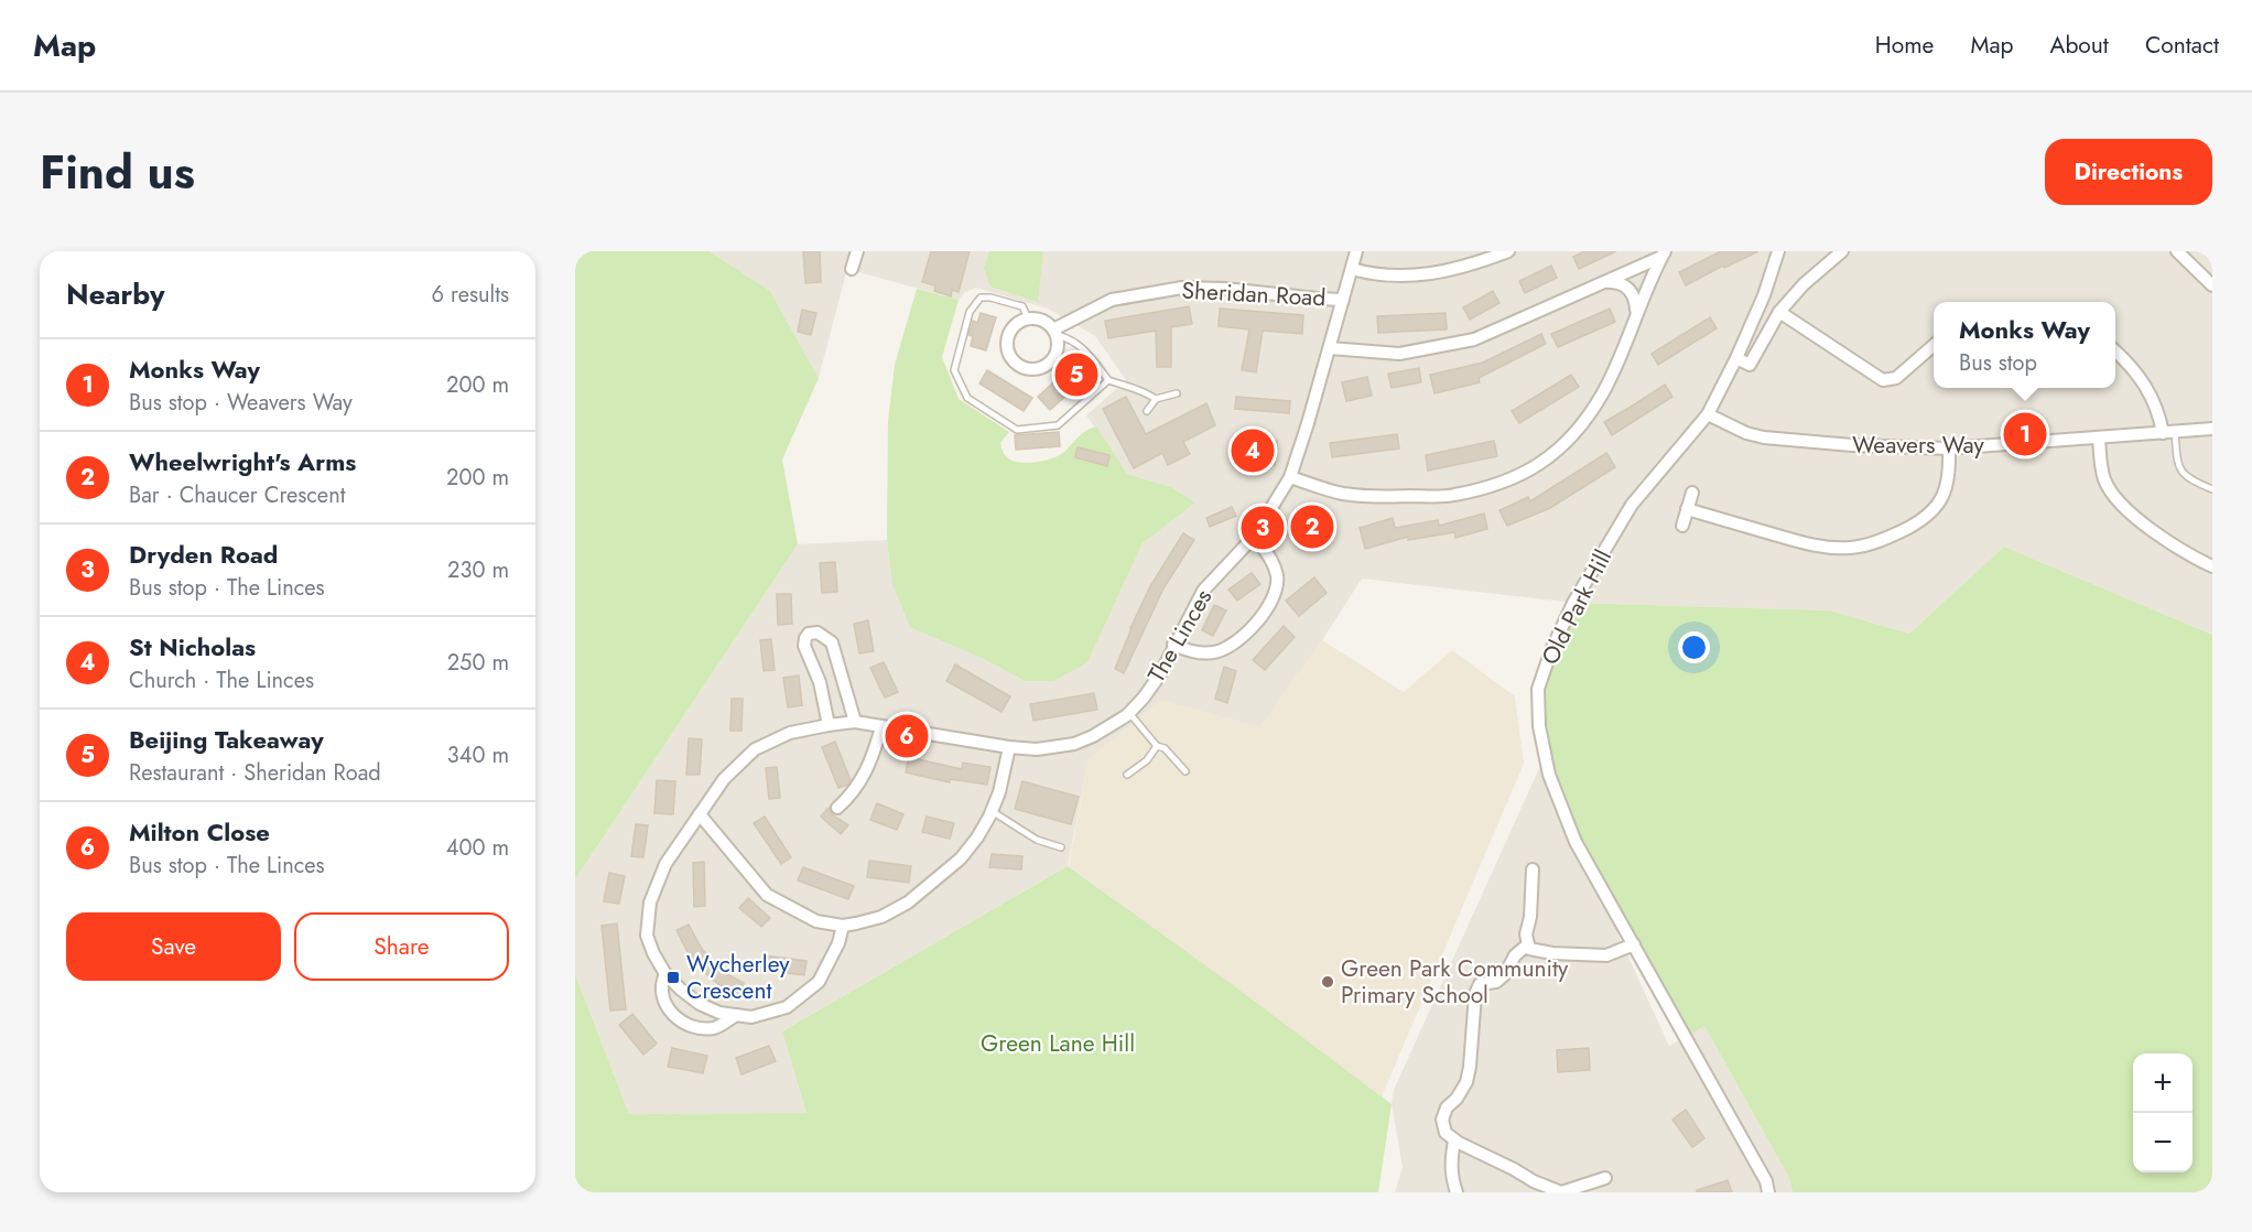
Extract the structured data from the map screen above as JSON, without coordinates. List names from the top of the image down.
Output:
{
  "streets": {
    "street": [
      "Sheridan Road",
      "Weavers Way",
      "Old Park Hill",
      "The Linces"
    ]
  },
  "crossings": [
    ["Sheridan Road", "The Linces"],
    ["Weavers Way", "Old Park Hill"]
  ],
  "parks": ["Green Lane Hill"],
  "places": {
    "transit": ["Wycherley Crescent"],
    "other": ["Green Park Community Primary School"]
  },
  "page": {
    "header": "Map",
    "nav": [
      "Home",
      "Map",
      "About",
      "Contact"
    ],
    "title": "Find us",
    "buttons": [
      "Directions",
      ["Save", "Share"]
    ],
    "heading": ["Nearby", "6 results"],
    "popup": ["Monks Way", "Bus stop"],
    "list": [
      {
        "mark": "1",
        "name": "Monks Way",
        "note": "Bus stop · Weavers Way",
        "value": "200 m"
      },
      {
        "mark": "2",
        "name": "Wheelwright's Arms",
        "note": "Bar · Chaucer Crescent",
        "value": "200 m"
      },
      {
        "mark": "3",
        "name": "Dryden Road",
        "note": "Bus stop · The Linces",
        "value": "230 m"
      },
      {
        "mark": "4",
        "name": "St Nicholas",
        "note": "Church · The Linces",
        "value": "250 m"
      },
      {
        "mark": "5",
        "name": "Beijing Takeaway",
        "note": "Restaurant · Sheridan Road",
        "value": "340 m"
      },
      {
        "mark": "6",
        "name": "Milton Close",
        "note": "Bus stop · The Linces",
        "value": "400 m"
      }
    ],
    "pins": [
      "5",
      "1",
      "4",
      "2",
      "3",
      "6"
    ],
    "map_buttons": ["+", "−"]
  }
}
